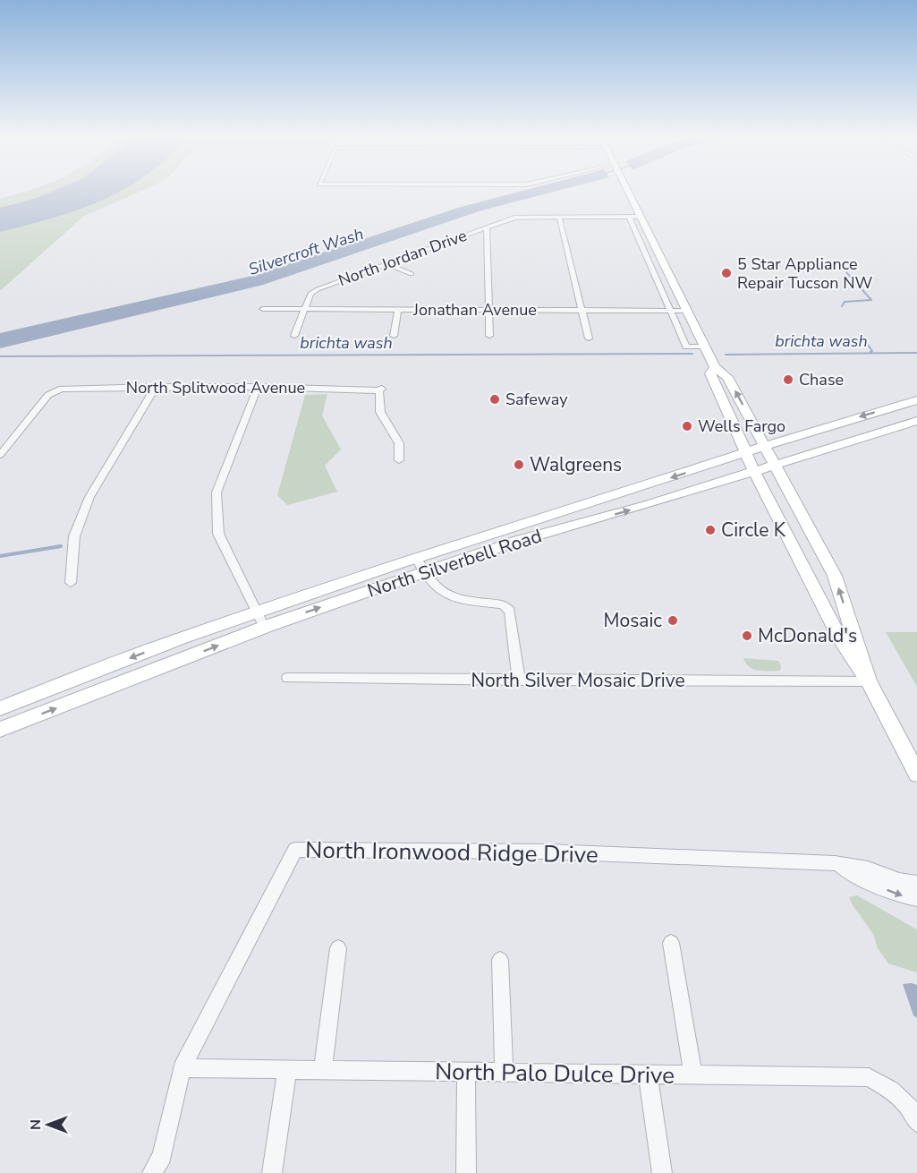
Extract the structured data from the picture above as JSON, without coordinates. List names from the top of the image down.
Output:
{
  "streets": {
    "main road": ["North Silverbell Road"],
    "street": [
      "North Jordan Drive",
      "Jonathan Avenue",
      "North Splitwood Avenue",
      "North Silver Mosaic Drive",
      "North Ironwood Ridge Drive",
      "North Palo Dulce Drive"
    ]
  },
  "crossings": [
    ["North Jordan Drive", "Jonathan Avenue"],
    ["North Ironwood Ridge Drive", "North Palo Dulce Drive"]
  ],
  "water": ["Silvercroft Wash", "brichta wash"],
  "places": [
    "5 Star Appliance Repair Tucson NW",
    "Chase",
    "Safeway",
    "Wells Fargo",
    "Walgreens",
    "Circle K",
    "Mosaic",
    "McDonald's"
  ],
  "north": "left"
}
